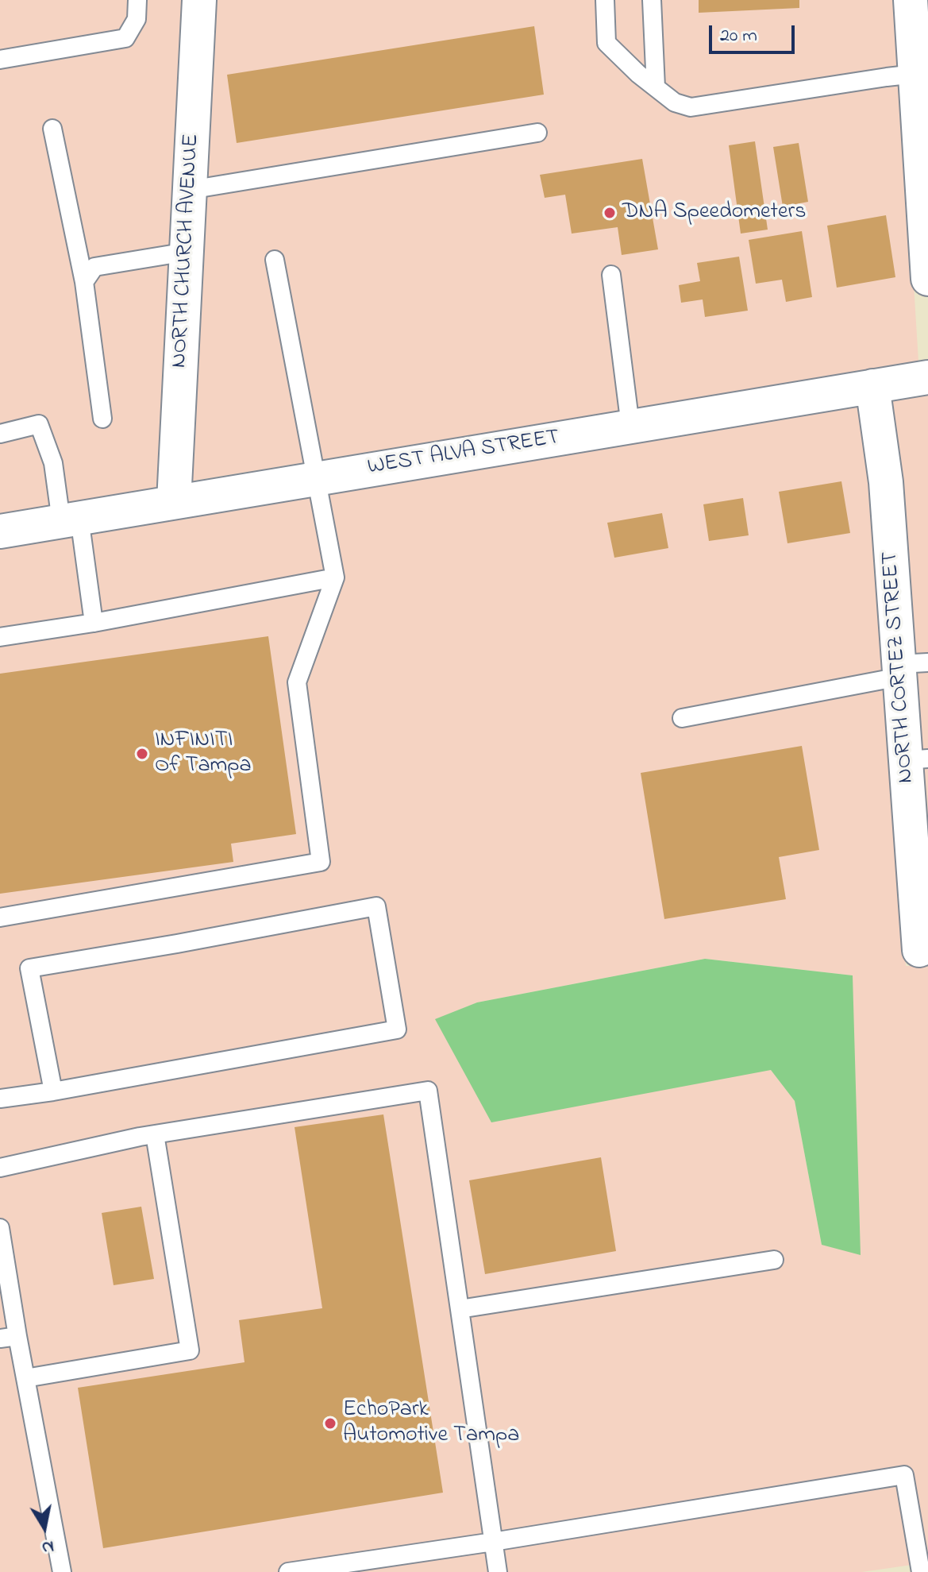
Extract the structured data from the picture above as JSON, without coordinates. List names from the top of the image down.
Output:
{
  "streets": {
    "street": ["NORTH CHURCH AVENUE", "WEST ALVA STREET", "NORTH CORTEZ STREET"]
  },
  "crossings": [
    ["NORTH CHURCH AVENUE", "WEST ALVA STREET"],
    ["WEST ALVA STREET", "NORTH CORTEZ STREET"]
  ],
  "places": ["DNA Speedometers", "INFINITI Of Tampa", "EchoPark Automotive Tampa"],
  "scale_bar": "20 m",
  "north": "bottom"
}
